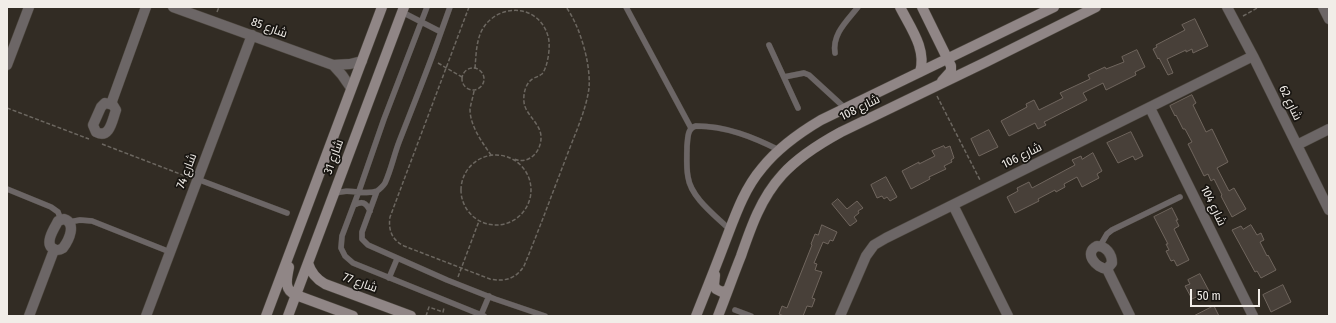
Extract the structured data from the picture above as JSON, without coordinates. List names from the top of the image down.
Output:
{
  "streets": {
    "street": [
      "شارع 85",
      "شارع 62",
      "شارع 108",
      "شارع 106",
      "شارع 31",
      "شارع 74",
      "شارع 104",
      "شارع 77"
    ]
  },
  "crossings": [
    ["شارع 85", "شارع 31"],
    ["شارع 85", "شارع 74"],
    ["شارع 62", "شارع 106"],
    ["شارع 106", "شارع 104"],
    ["شارع 31", "شارع 77"]
  ],
  "scale_bar": "50 m"
}
